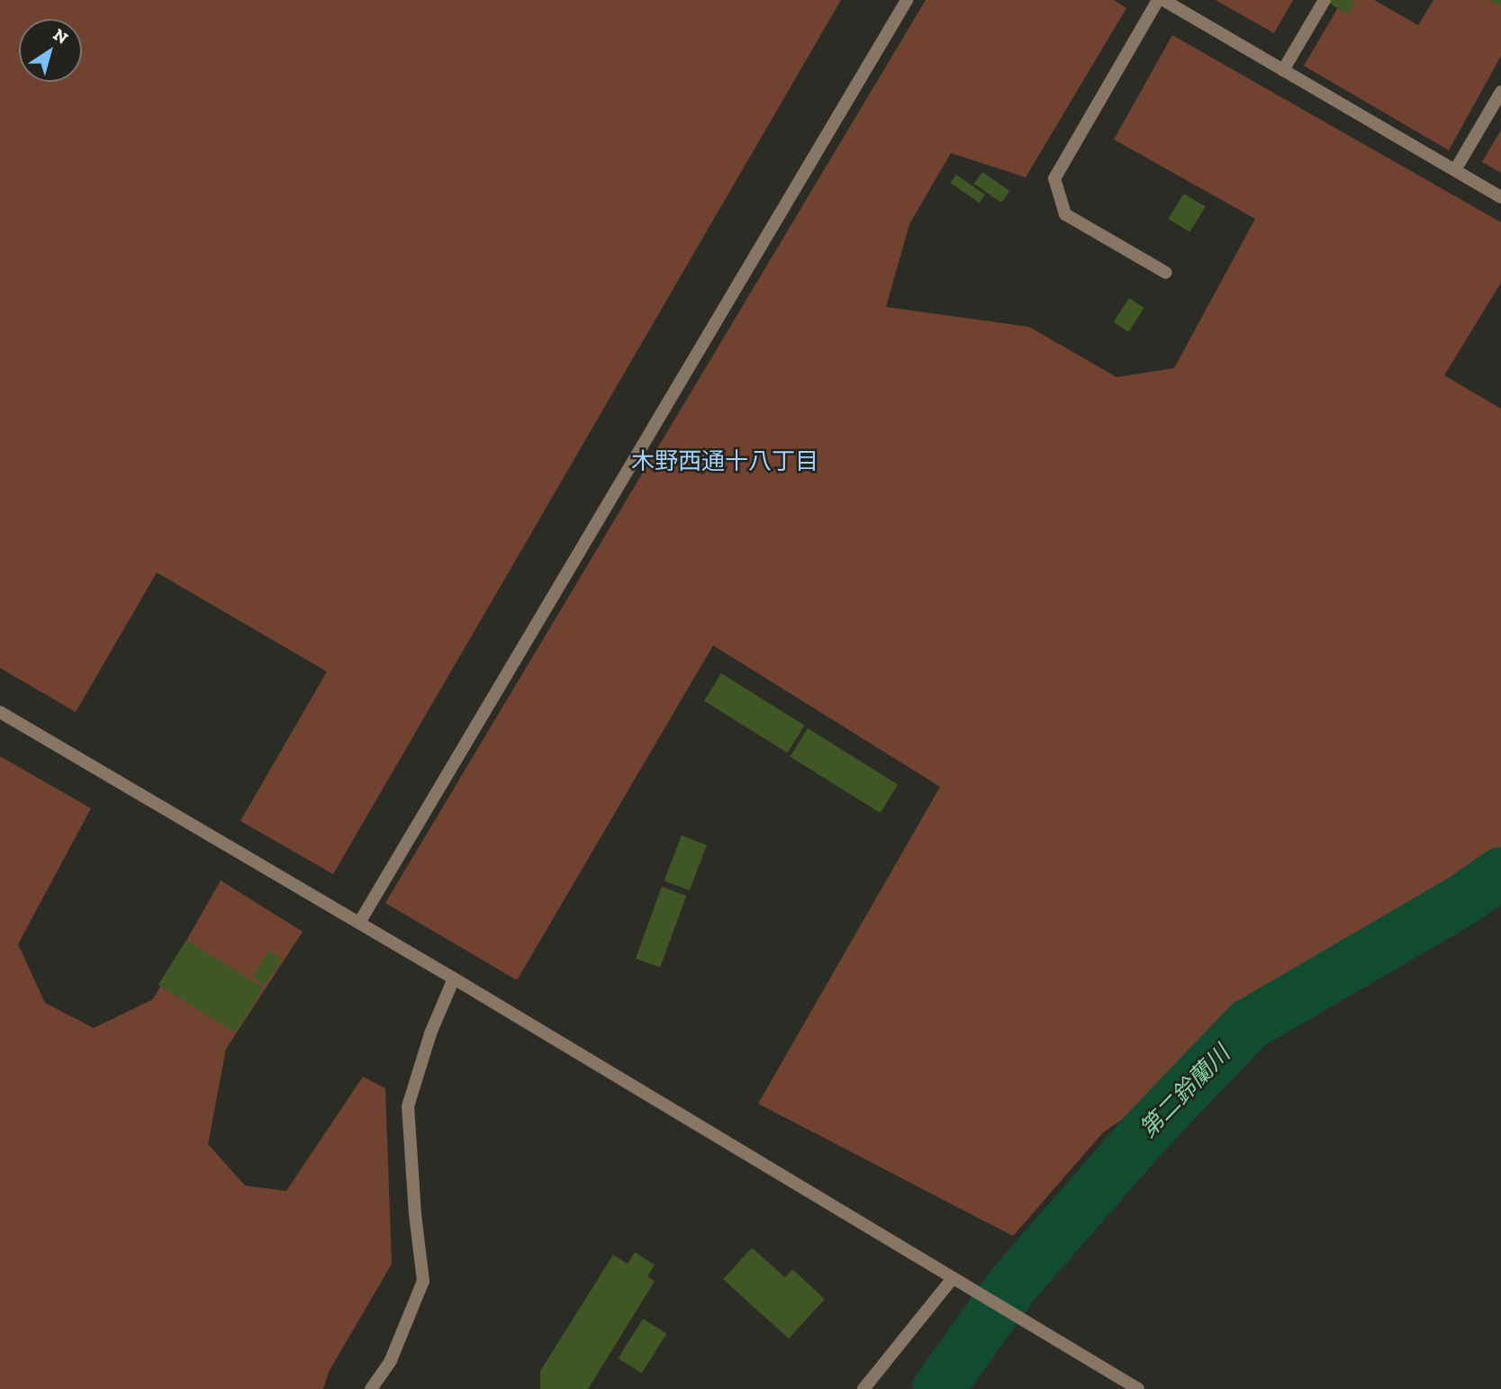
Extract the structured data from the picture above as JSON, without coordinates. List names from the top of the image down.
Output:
{
  "districts": ["木野西通十八丁目"],
  "water": ["第二鈴蘭川"],
  "north": "top right"
}
